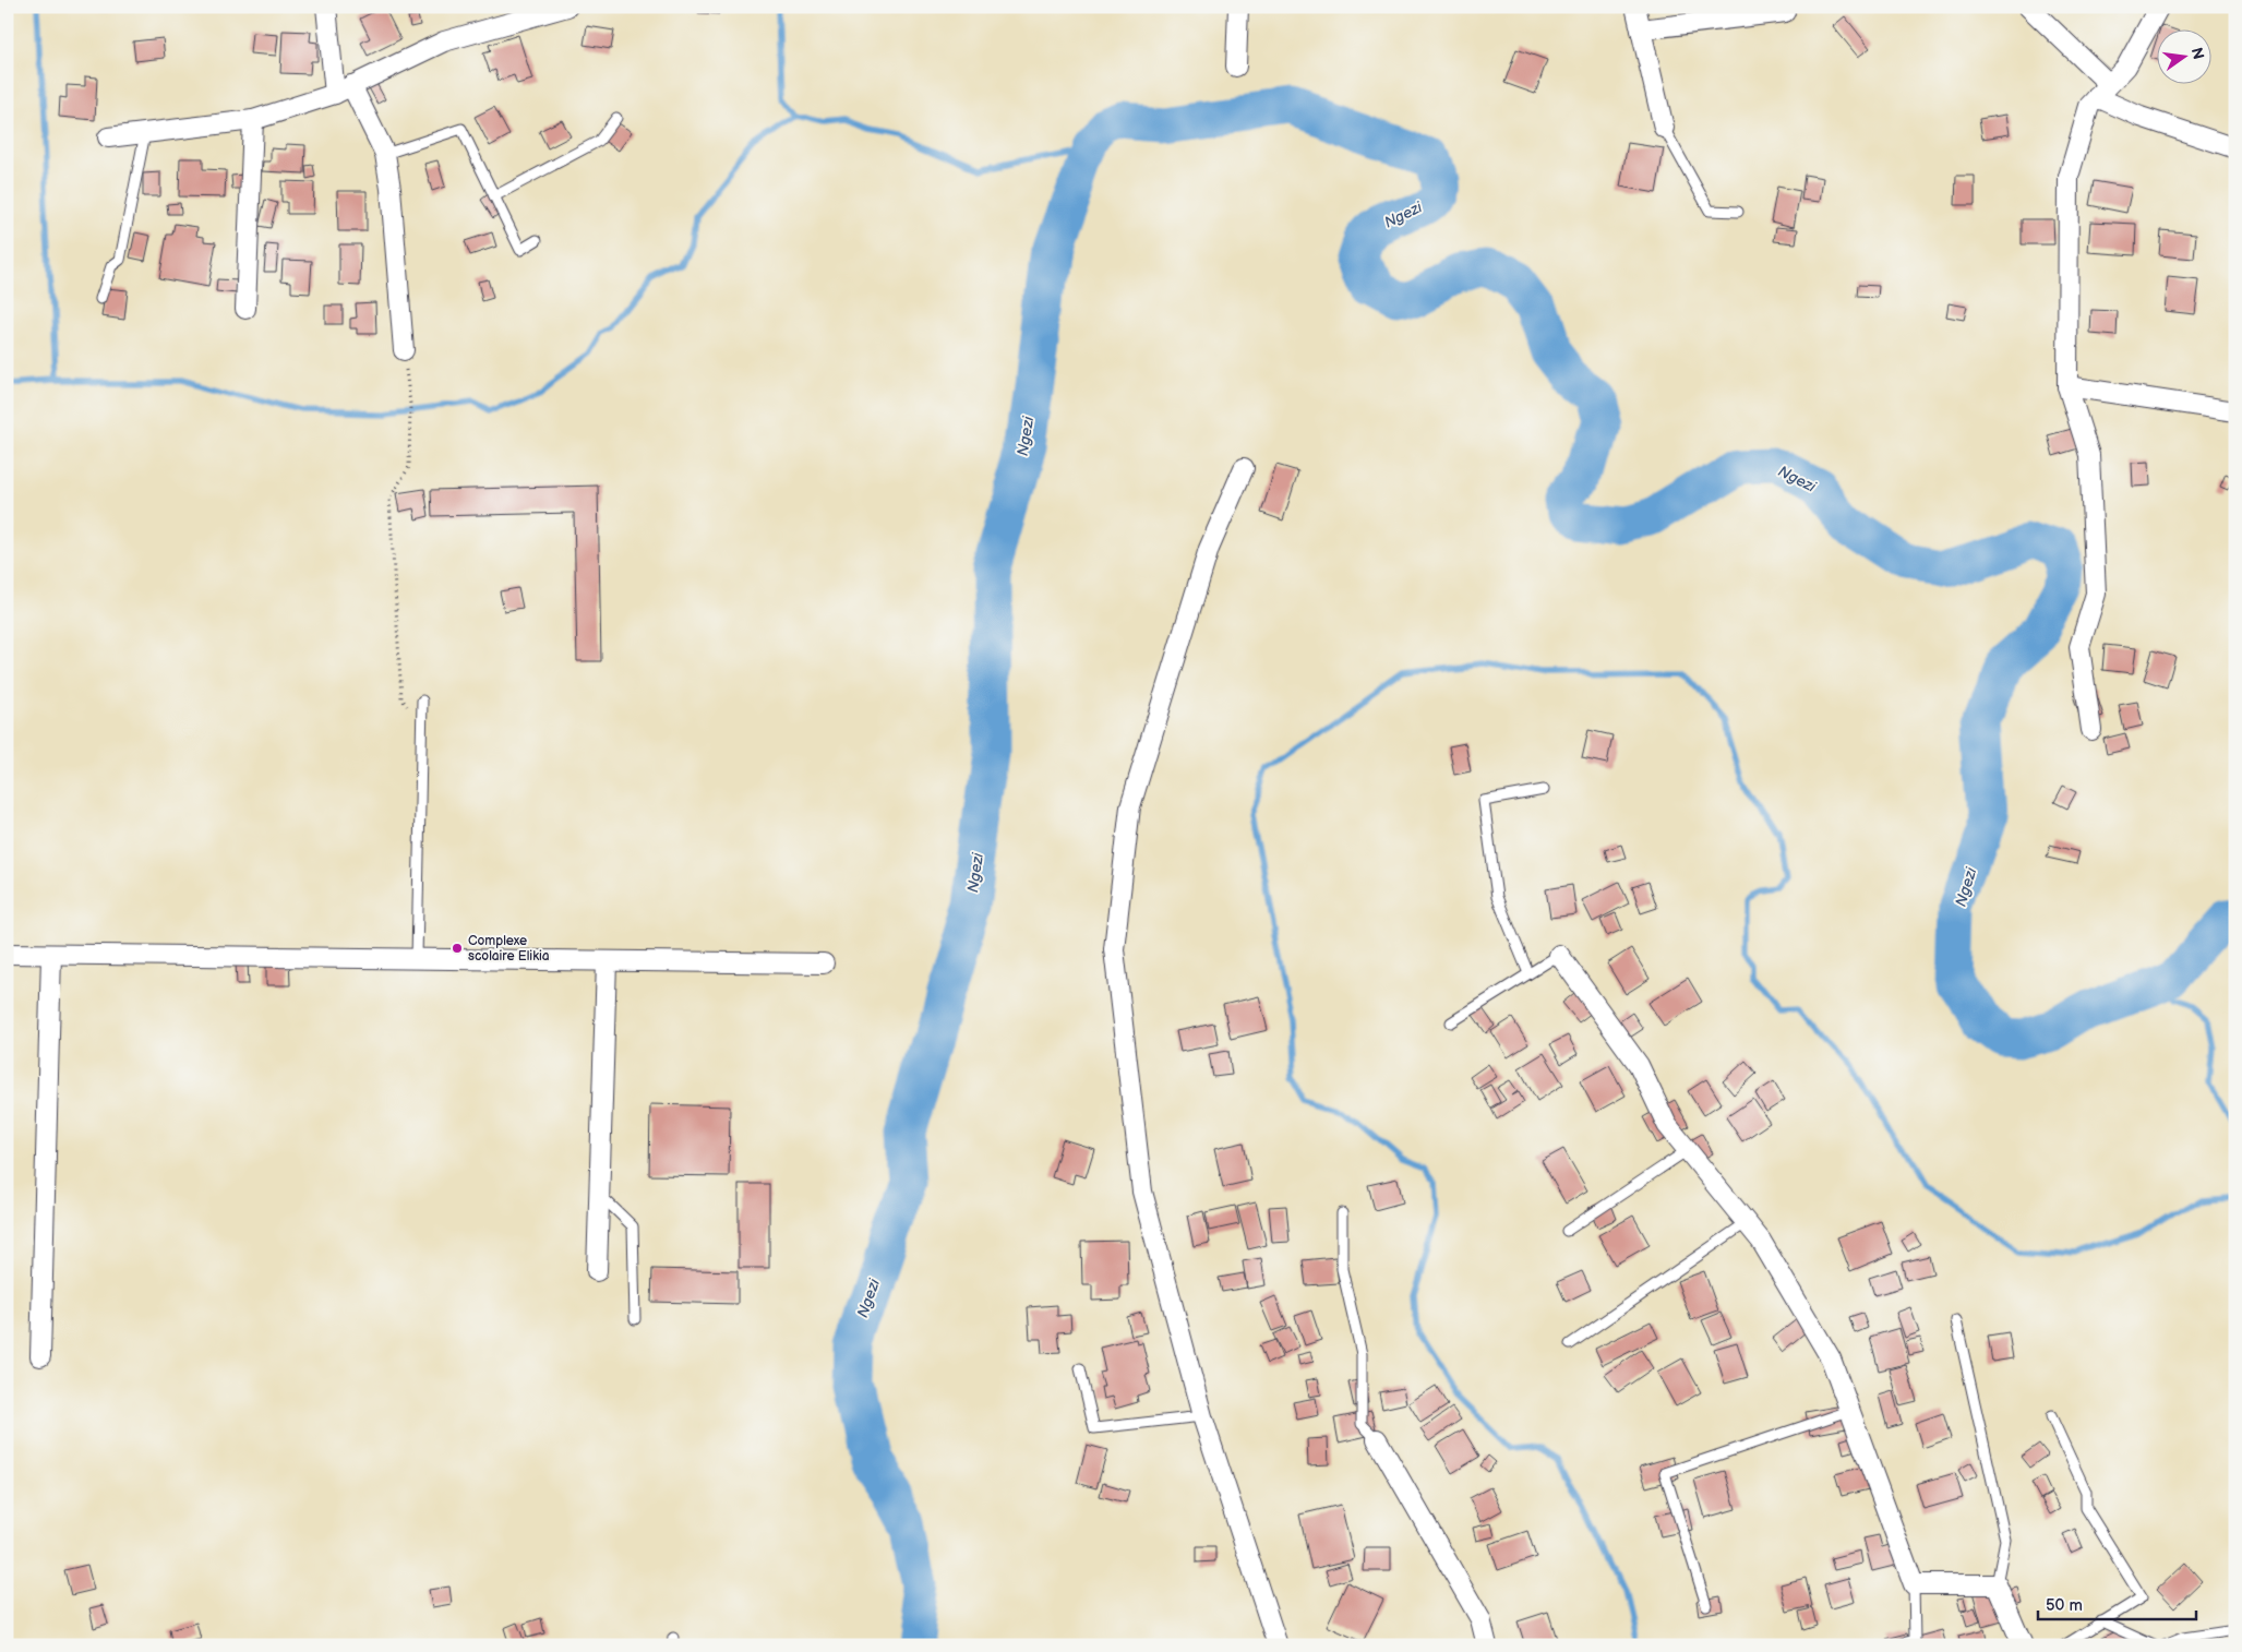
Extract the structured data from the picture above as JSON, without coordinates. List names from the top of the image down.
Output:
{
  "water": ["Ngezi"],
  "places": ["Complexe scolaire Elikia"],
  "scale_bar": "50 m",
  "north": "right"
}
